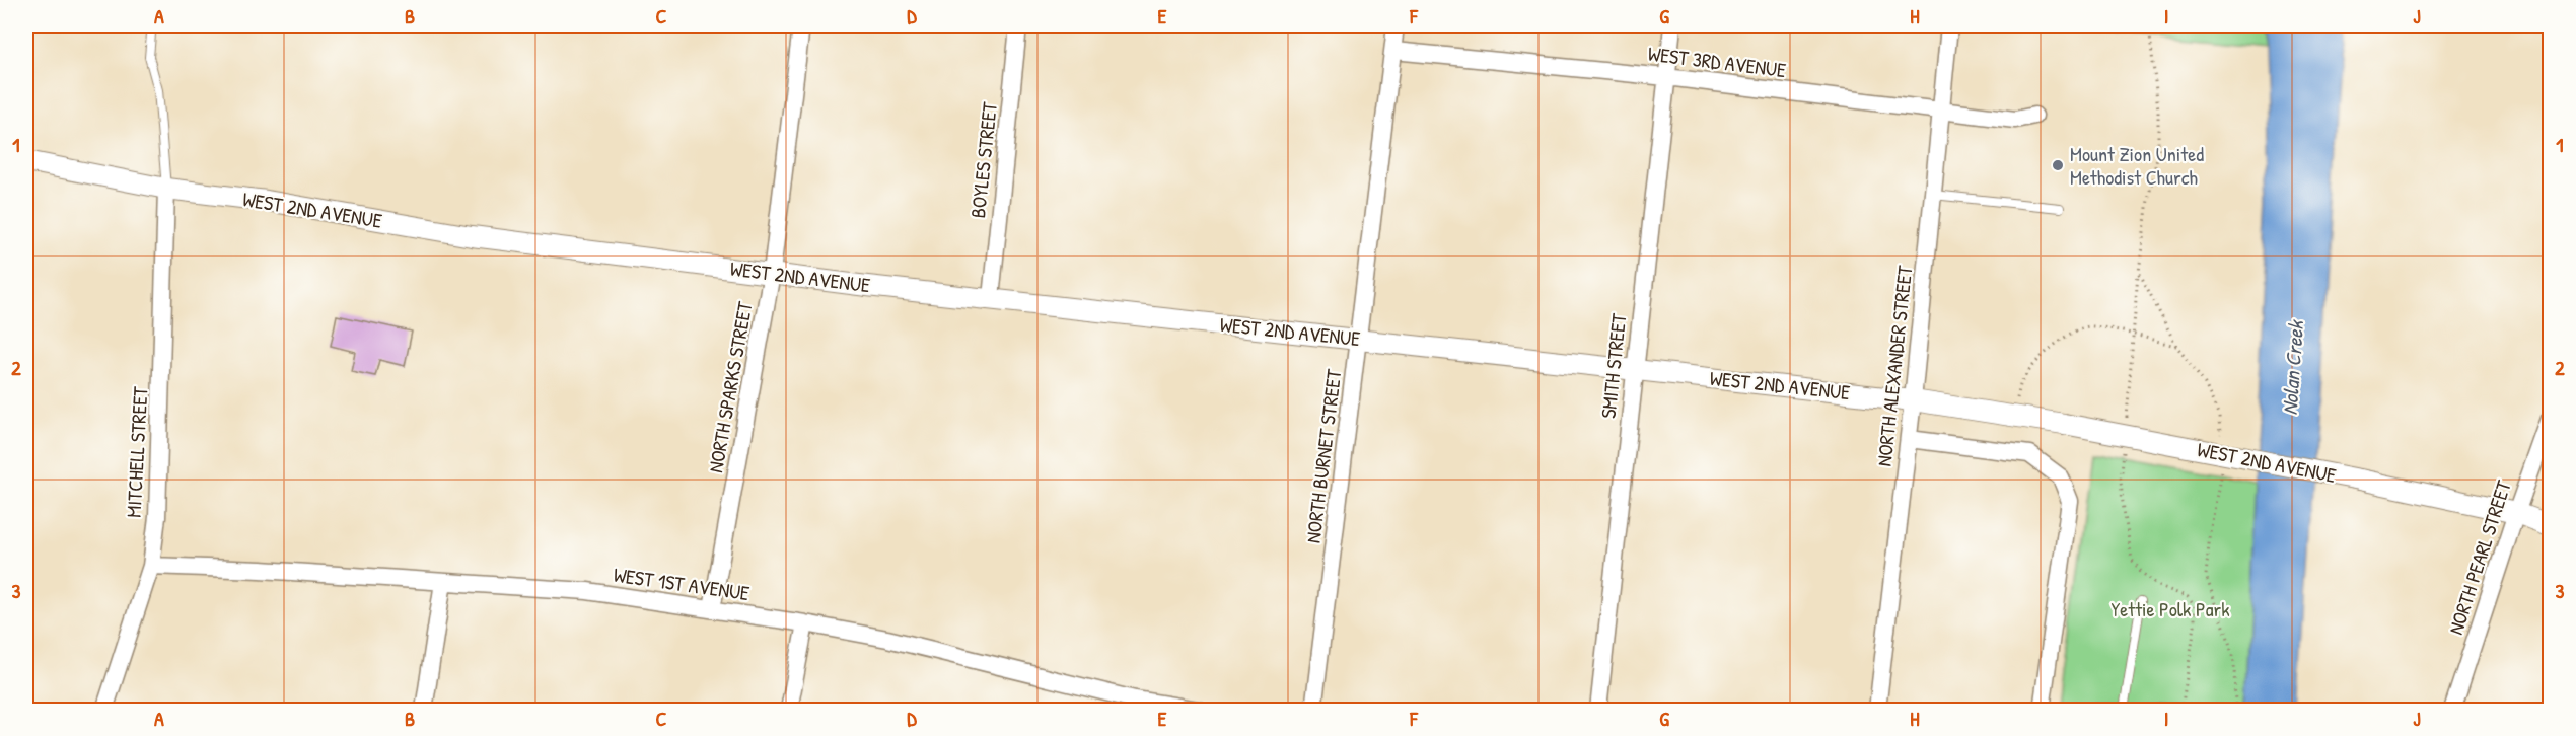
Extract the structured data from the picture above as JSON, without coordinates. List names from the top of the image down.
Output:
{
  "streets": {
    "street": [
      "WEST 3RD AVENUE",
      "BOYLES STREET",
      "WEST 2ND AVENUE",
      "SMITH STREET",
      "NORTH ALEXANDER STREET",
      "NORTH SPARKS STREET",
      "MITCHELL STREET",
      "NORTH BURNET STREET",
      "NORTH PEARL STREET",
      "WEST 1ST AVENUE"
    ]
  },
  "crossings": [
    ["WEST 3RD AVENUE", "SMITH STREET"],
    ["WEST 3RD AVENUE", "NORTH ALEXANDER STREET"],
    ["WEST 3RD AVENUE", "NORTH BURNET STREET"],
    ["BOYLES STREET", "WEST 2ND AVENUE"],
    ["WEST 2ND AVENUE", "SMITH STREET"],
    ["WEST 2ND AVENUE", "NORTH ALEXANDER STREET"],
    ["WEST 2ND AVENUE", "NORTH SPARKS STREET"],
    ["WEST 2ND AVENUE", "MITCHELL STREET"],
    ["WEST 2ND AVENUE", "NORTH BURNET STREET"],
    ["WEST 2ND AVENUE", "NORTH PEARL STREET"],
    ["NORTH SPARKS STREET", "WEST 1ST AVENUE"],
    ["MITCHELL STREET", "WEST 1ST AVENUE"]
  ],
  "water": ["Nolan Creek"],
  "parks": ["Yettie Polk Park"],
  "places": ["Mount Zion United Methodist Church"],
  "grid": {
    "columns": [
      "A",
      "B",
      "C",
      "D",
      "E",
      "F",
      "G",
      "H",
      "I",
      "J"
    ],
    "rows": ["1", "2", "3"]
  }
}
